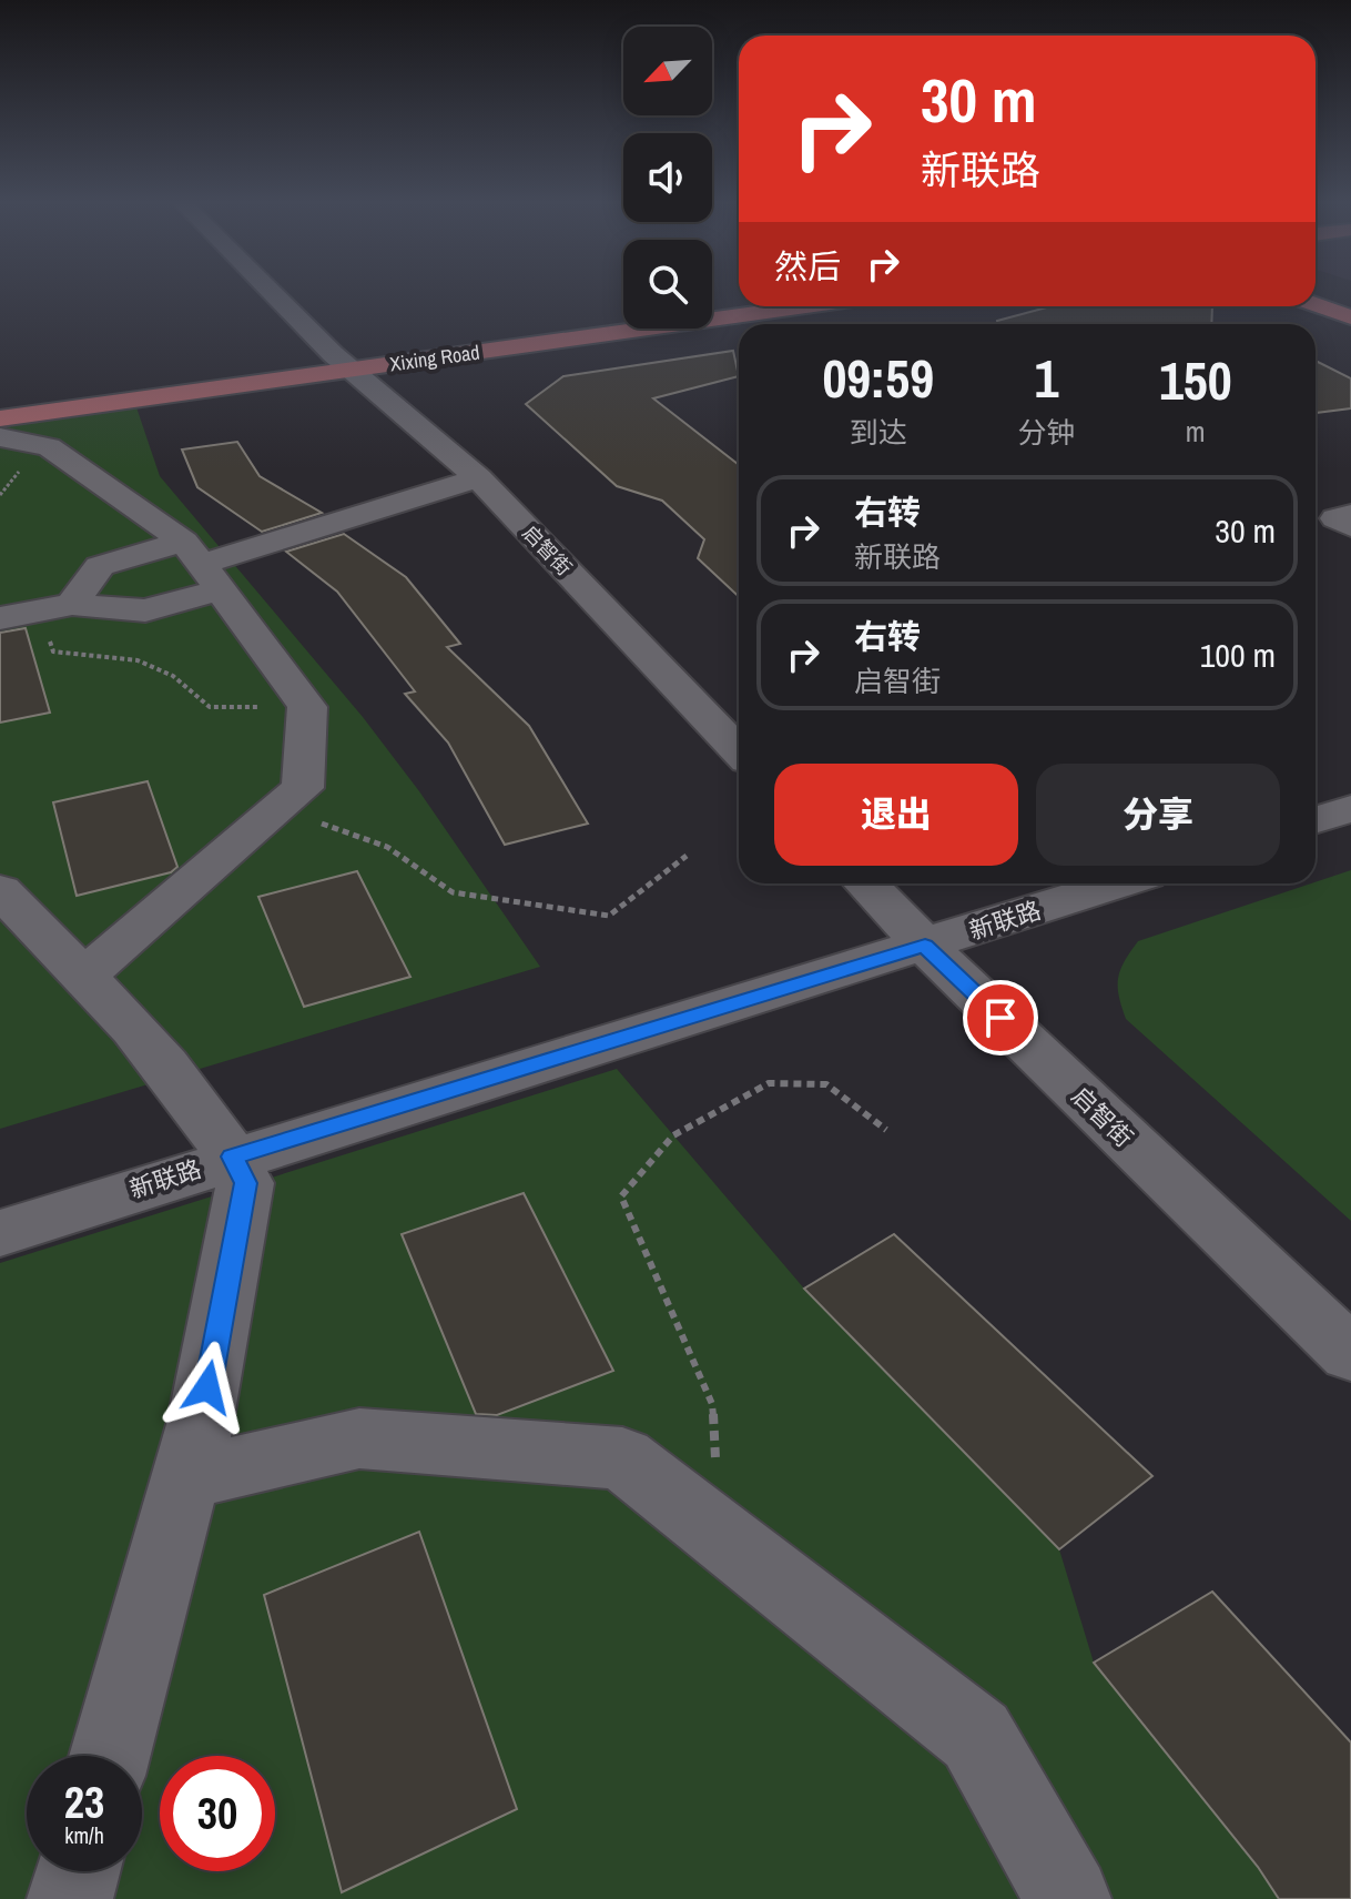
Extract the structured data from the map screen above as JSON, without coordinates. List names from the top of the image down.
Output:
{
  "streets": {
    "main road": ["Xixing Road"],
    "street": ["启智街", "新联路"]
  },
  "crossings": [
    ["Xixing Road", "启智街"],
    ["启智街", "新联路"]
  ],
  "north": "bottom left",
  "page": {
    "turn": ["30 m", "新联路"],
    "then": "然后",
    "eta": [
      "09:59",
      "到达",
      "1",
      "分钟",
      "150",
      "m"
    ],
    "list": [
      {
        "name": "右转",
        "note": "新联路",
        "value": "30 m"
      },
      {
        "name": "右转",
        "note": "启智街",
        "value": "100 m"
      }
    ],
    "buttons": ["退出", "分享"],
    "speed": "23 km/h",
    "limit": "30"
  }
}
